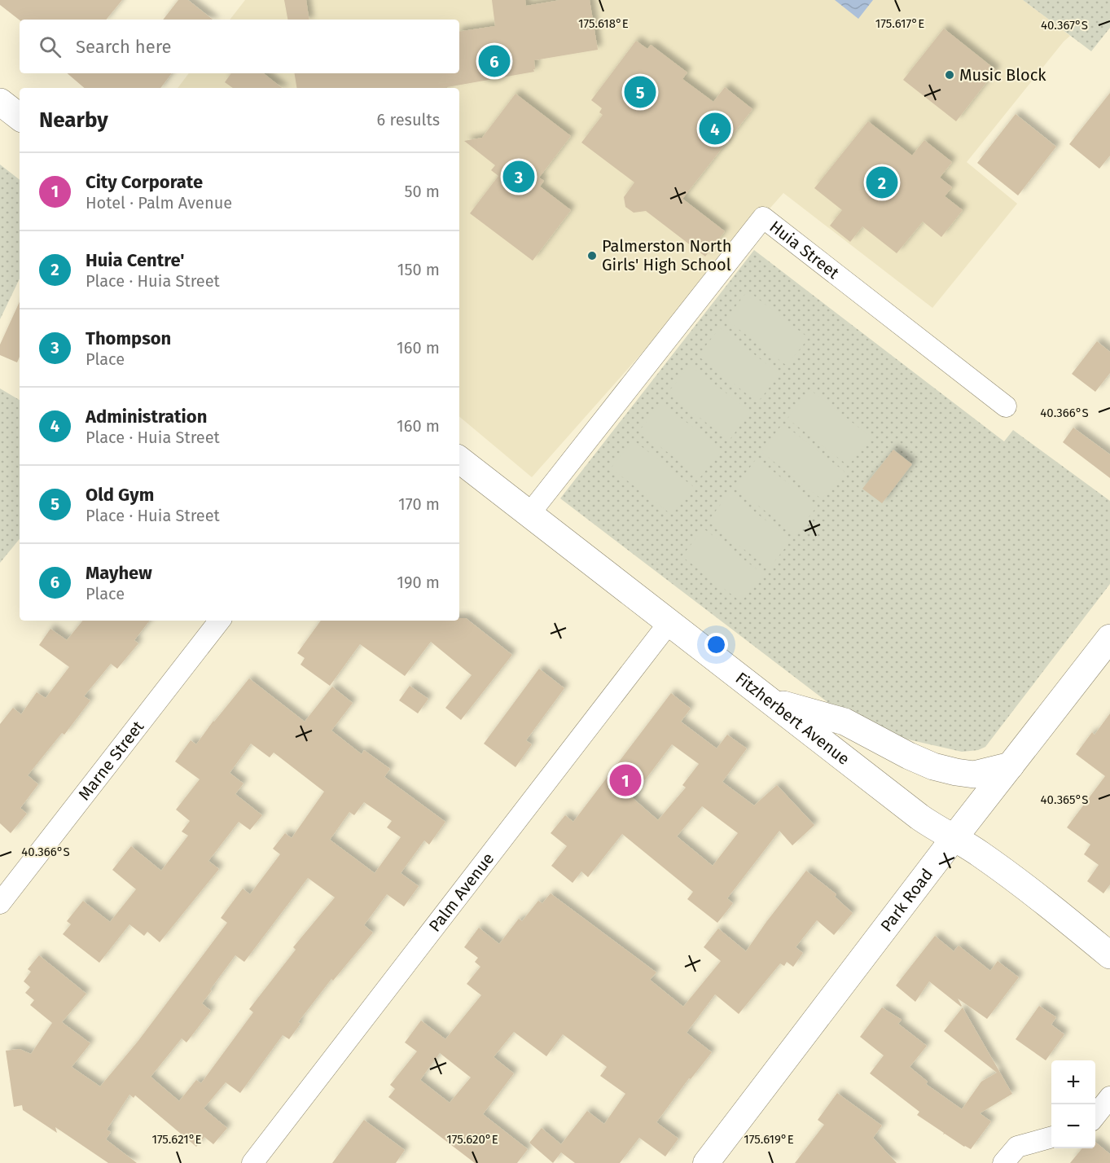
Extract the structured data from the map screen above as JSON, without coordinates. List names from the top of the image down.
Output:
{
  "streets": {
    "main road": ["Fitzherbert Avenue", "Park Road"],
    "street": ["Huia Street", "Marne Street", "Palm Avenue"]
  },
  "crossings": [
    ["Huia Street", "Fitzherbert Avenue"],
    ["Fitzherbert Avenue", "Palm Avenue"],
    ["Fitzherbert Avenue", "Park Road"]
  ],
  "places": ["Music Block", "Palmerston North Girls' High School"],
  "page": {
    "search": "Search here",
    "pins": [
      "6",
      "5",
      "4",
      "3",
      "2",
      "1"
    ],
    "heading": ["Nearby", "6 results"],
    "list": [
      {
        "mark": "1",
        "name": "City Corporate",
        "note": "Hotel · Palm Avenue",
        "value": "50 m"
      },
      {
        "mark": "2",
        "name": "Huia Centre'",
        "note": "Place · Huia Street",
        "value": "150 m"
      },
      {
        "mark": "3",
        "name": "Thompson",
        "note": "Place",
        "value": "160 m"
      },
      {
        "mark": "4",
        "name": "Administration",
        "note": "Place · Huia Street",
        "value": "160 m"
      },
      {
        "mark": "5",
        "name": "Old Gym",
        "note": "Place · Huia Street",
        "value": "170 m"
      },
      {
        "mark": "6",
        "name": "Mayhew",
        "note": "Place",
        "value": "190 m"
      }
    ],
    "map_buttons": ["+", "−"]
  },
  "coordinates": [
    "175.618°E",
    "175.617°E",
    "40.367°S",
    "40.366°S",
    "40.365°S",
    "175.621°E",
    "175.620°E",
    "175.619°E"
  ]
}
